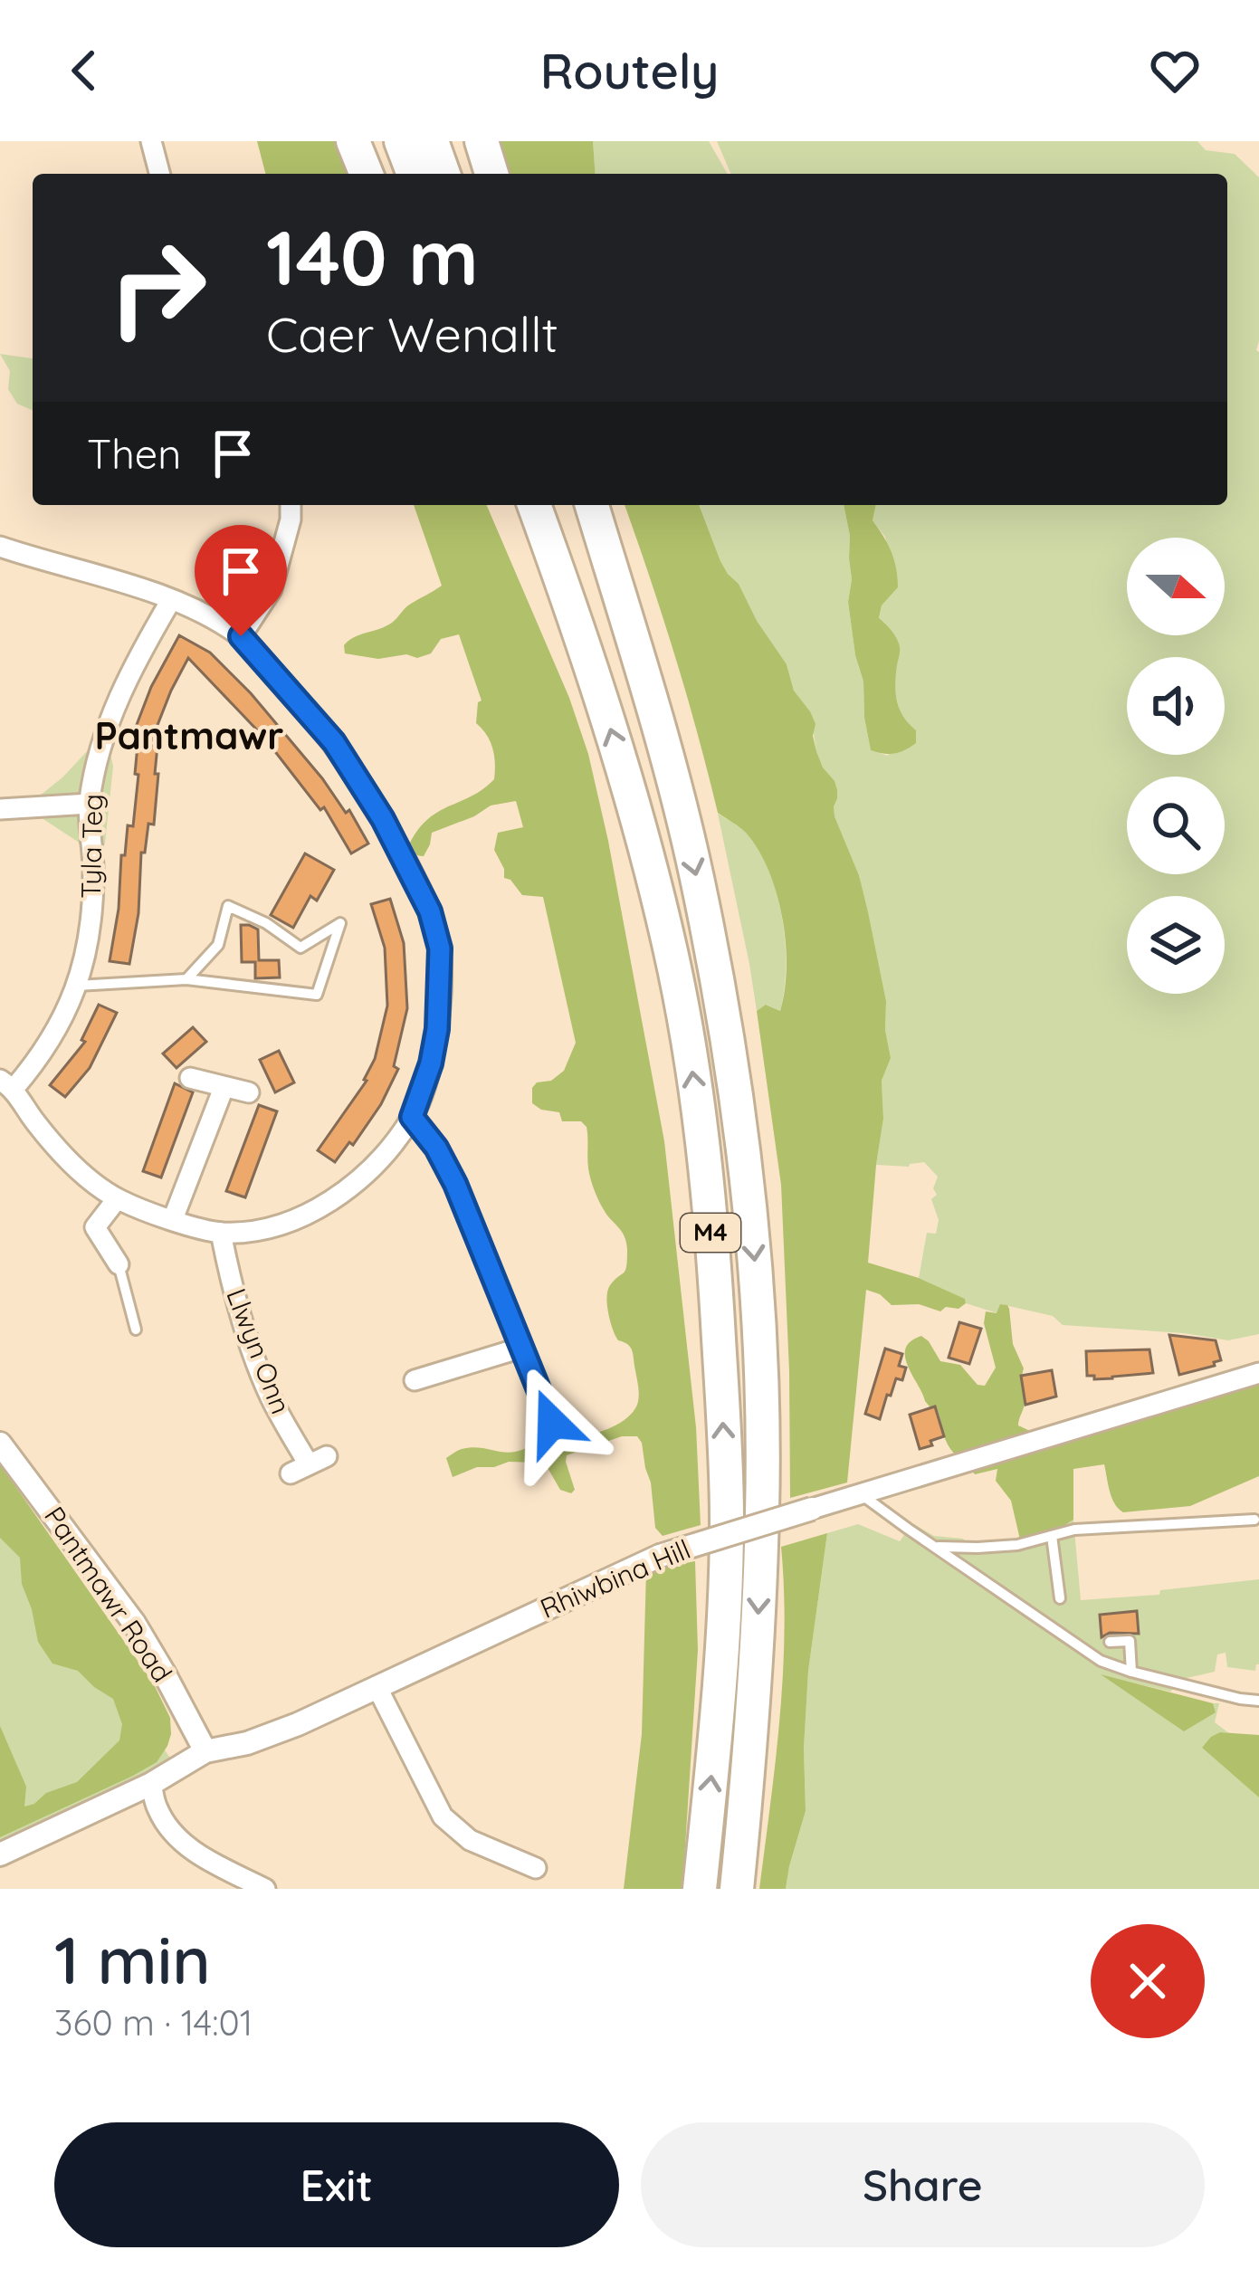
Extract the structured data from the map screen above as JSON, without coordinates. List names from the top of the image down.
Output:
{
  "streets": {
    "highway": ["M4"],
    "street": [
      "Tyla Teg",
      "Llwyn Onn",
      "Rhiwbina Hill",
      "Pantmawr Road"
    ]
  },
  "crossings": [
    ["Rhiwbina Hill", "Pantmawr Road"]
  ],
  "districts": ["Pantmawr"],
  "north": "right",
  "page": {
    "header": "Routely",
    "turn": ["140 m", "Caer Wenallt"],
    "then": "Then",
    "heading": ["1 min", "360 m · 14:01"],
    "buttons": ["Exit", "Share"]
  }
}
